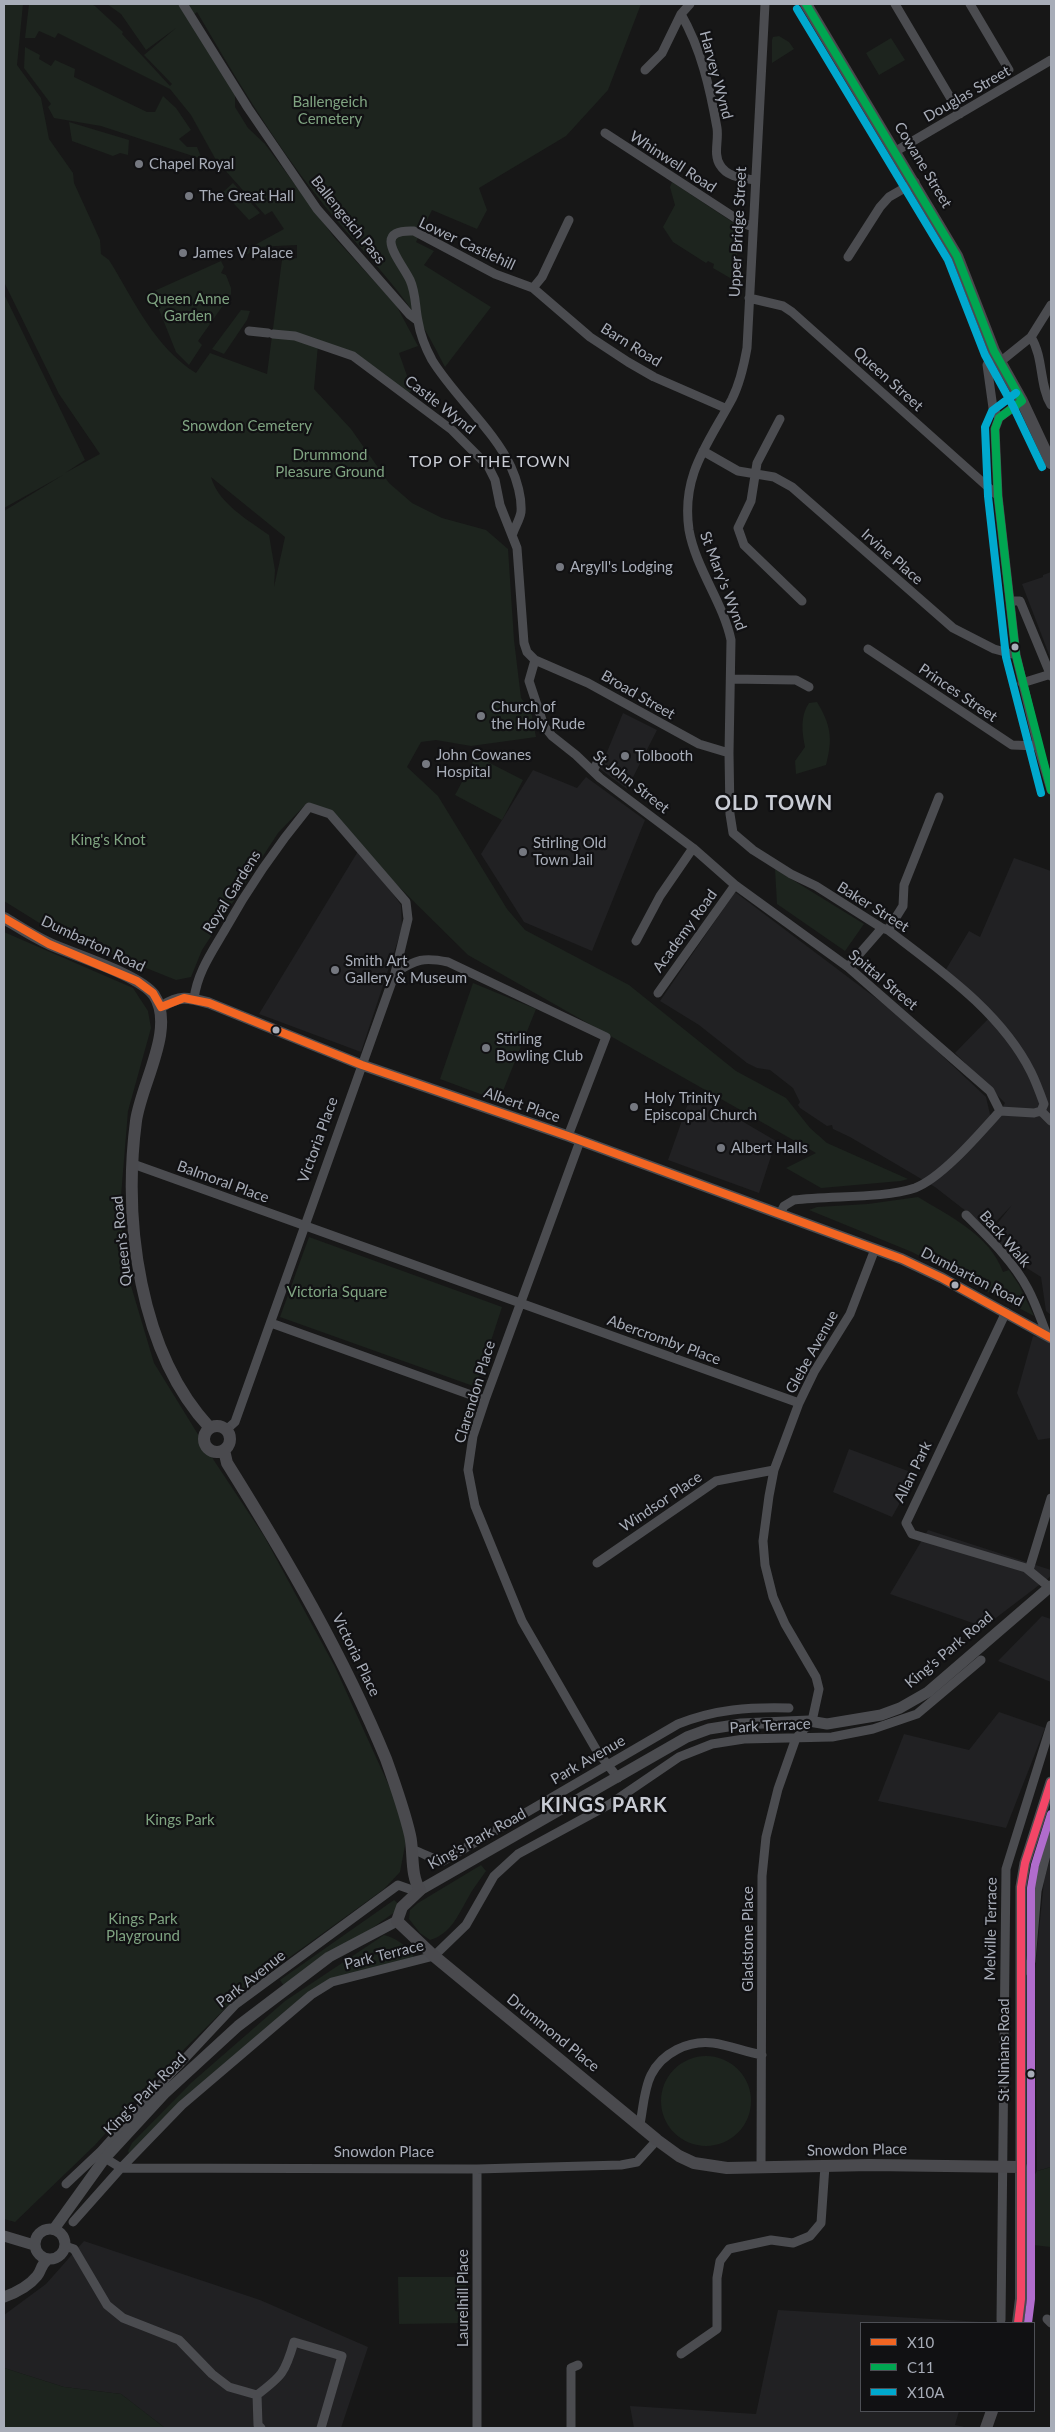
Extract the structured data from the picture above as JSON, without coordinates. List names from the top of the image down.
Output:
{
  "streets": {
    "main road": [
      "Cowane Street",
      "Dumbarton Road",
      "Victoria Place",
      "Queen's Road",
      "King's Park Road",
      "Drummond Place",
      "St Ninians Road",
      "Snowdon Place"
    ],
    "street": [
      "Harvey Wynd",
      "Douglas Street",
      "Whinwell Road",
      "Ballengeich Pass",
      "Upper Bridge Street",
      "Lower Castlehill",
      "Barn Road",
      "Queen Street",
      "Castle Wynd",
      "Irvine Place",
      "St Mary's Wynd",
      "Princes Street",
      "Broad Street",
      "St John Street",
      "Royal Gardens",
      "Baker Street",
      "Academy Road",
      "Spittal Street",
      "Albert Place",
      "Balmoral Place",
      "Back Walk",
      "Abercromby Place",
      "Glebe Avenue",
      "Clarendon Place",
      "Allan Park",
      "Windsor Place",
      "Park Terrace",
      "Park Avenue",
      "Melville Terrace",
      "Gladstone Place",
      "Laurelhill Place"
    ]
  },
  "crossings": [
    ["Harvey Wynd", "Upper Bridge Street"],
    ["Douglas Street", "Cowane Street"],
    ["Whinwell Road", "Upper Bridge Street"],
    ["Ballengeich Pass", "Lower Castlehill"],
    ["Upper Bridge Street", "Barn Road"],
    ["Upper Bridge Street", "Queen Street"],
    ["Upper Bridge Street", "Irvine Place"],
    ["Upper Bridge Street", "St Mary's Wynd"],
    ["Lower Castlehill", "Barn Road"],
    ["Castle Wynd", "Broad Street"],
    ["Castle Wynd", "St John Street"],
    ["Irvine Place", "St Mary's Wynd"],
    ["St Mary's Wynd", "Broad Street"],
    ["St Mary's Wynd", "Baker Street"],
    ["Broad Street", "St John Street"],
    ["Broad Street", "Baker Street"],
    ["St John Street", "Academy Road"],
    ["St John Street", "Spittal Street"],
    ["Royal Gardens", "Albert Place"],
    ["Royal Gardens", "Victoria Place"],
    ["Academy Road", "Spittal Street"],
    ["Dumbarton Road", "Albert Place"],
    ["Dumbarton Road", "Back Walk"],
    ["Dumbarton Road", "Queen's Road"],
    ["Dumbarton Road", "Glebe Avenue"],
    ["Dumbarton Road", "Allan Park"],
    ["Albert Place", "Victoria Place"],
    ["Albert Place", "Queen's Road"],
    ["Albert Place", "Glebe Avenue"],
    ["Albert Place", "Clarendon Place"],
    ["Victoria Place", "Balmoral Place"],
    ["Victoria Place", "Queen's Road"],
    ["Victoria Place", "King's Park Road"],
    ["Victoria Place", "Park Avenue"],
    ["Balmoral Place", "Queen's Road"],
    ["Abercromby Place", "Glebe Avenue"],
    ["Abercromby Place", "Clarendon Place"],
    ["Glebe Avenue", "Windsor Place"],
    ["Glebe Avenue", "King's Park Road"],
    ["Glebe Avenue", "Gladstone Place"],
    ["Clarendon Place", "King's Park Road"],
    ["Clarendon Place", "Park Avenue"],
    ["Allan Park", "King's Park Road"],
    ["King's Park Road", "Park Avenue"],
    ["King's Park Road", "Gladstone Place"],
    ["King's Park Road", "Drummond Place"],
    ["Park Terrace", "Gladstone Place"],
    ["Park Terrace", "Drummond Place"],
    ["Park Terrace", "Snowdon Place"],
    ["Melville Terrace", "Snowdon Place"],
    ["Gladstone Place", "Drummond Place"],
    ["Gladstone Place", "Snowdon Place"],
    ["Drummond Place", "Snowdon Place"],
    ["St Ninians Road", "Snowdon Place"],
    ["Snowdon Place", "Laurelhill Place"]
  ],
  "districts": ["TOP OF THE TOWN", "OLD TOWN", "KINGS PARK"],
  "parks": [
    "Ballengeich Cemetery",
    "Queen Anne Garden",
    "Snowdon Cemetery",
    "Drummond Pleasure Ground",
    "King's Knot",
    "Victoria Square",
    "Kings Park",
    "Kings Park Playground"
  ],
  "places": [
    "Chapel Royal",
    "The Great Hall",
    "James V Palace",
    "Argyll's Lodging",
    "Church of the Holy Rude",
    "Tolbooth",
    "John Cowanes Hospital",
    "Stirling Old Town Jail",
    "Smith Art Gallery & Museum",
    "Stirling Bowling Club",
    "Holy Trinity Episcopal Church",
    "Albert Halls"
  ],
  "lines": ["transit line C11", "transit line X10A", "transit line X10"],
  "legend": ["X10", "C11", "X10A"]
}
